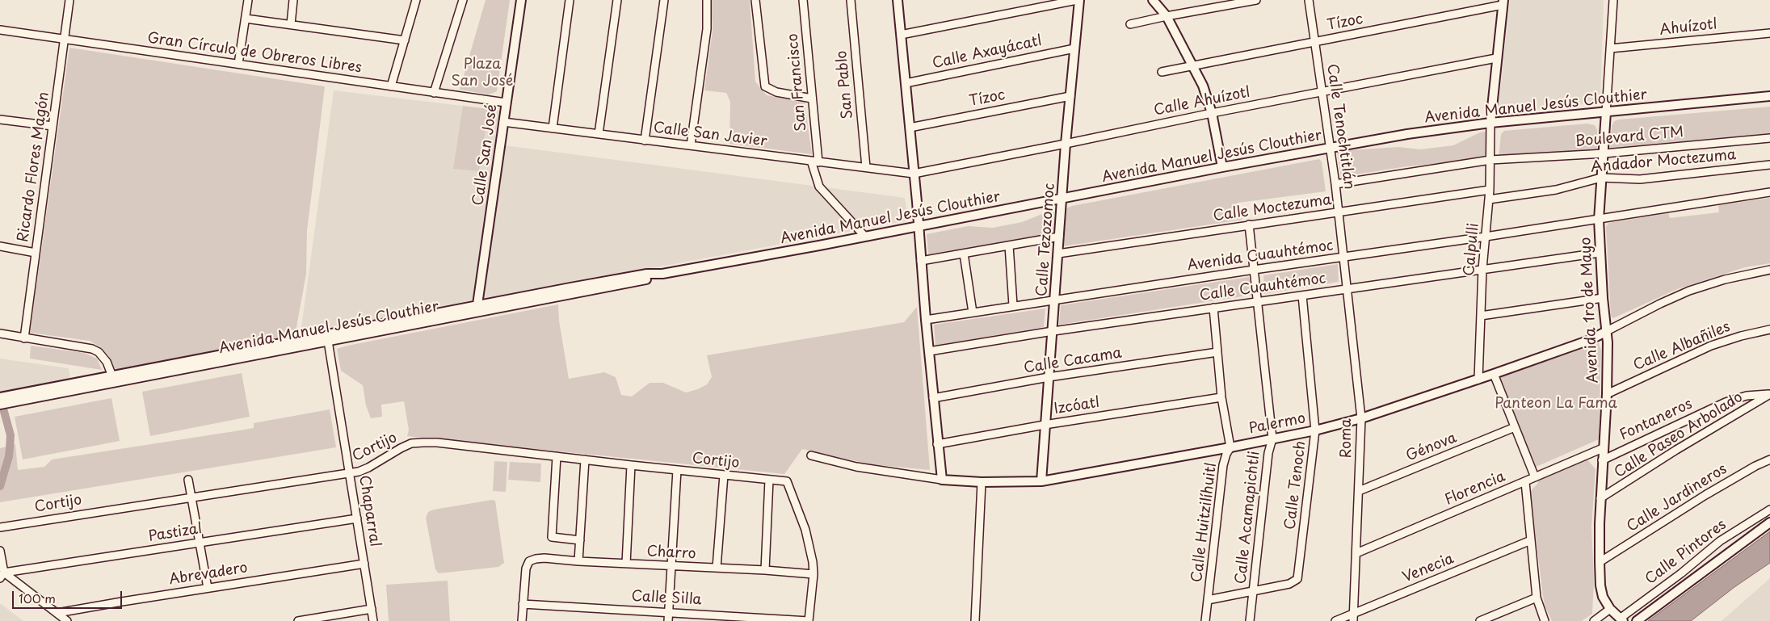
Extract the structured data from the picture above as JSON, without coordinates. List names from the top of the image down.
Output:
{
  "streets": {
    "street": [
      "Tízoc",
      "Ahuízotl",
      "Calle Axayácatl",
      "Gran Círculo de Obreros Libres",
      "San Francisco",
      "San Pablo",
      "Calle Ahuízotl",
      "Avenida Manuel Jesús Clouthier",
      "Calle Tenochtitlán",
      "Calle San Javier",
      "Boulevard CTM",
      "Calle San José",
      "Andador Moctezuma",
      "Ricardo Flores Magón",
      "Calle Moctezuma",
      "Calle Tezozomoc",
      "Calpulli",
      "Avenida Cuauhtémoc",
      "Calle Cuauhtémoc",
      "Avenida 1ro de Mayo",
      "Calle Albañiles",
      "Calle Cacama",
      "Izcóatl",
      "Fontaneros",
      "Palermo",
      "Calle Paseo Arbolado",
      "Roma",
      "Cortijo",
      "Génova",
      "Calle Tenoch",
      "Florencia",
      "Calle Jardineros",
      "Chaparral",
      "Calle Acamapichtli",
      "Calle Huitzilíhuitl",
      "Pastizal",
      "Calle Pintores",
      "Charro",
      "Venecia",
      "Abrevadero",
      "Calle Silla"
    ]
  },
  "crossings": [
    ["Tízoc", "Calle Tenochtitlán"],
    ["Tízoc", "Calle Tezozomoc"],
    ["Calle Axayácatl", "Calle Tezozomoc"],
    ["Gran Círculo de Obreros Libres", "Calle San José"],
    ["Gran Círculo de Obreros Libres", "Ricardo Flores Magón"],
    ["San Francisco", "Avenida Manuel Jesús Clouthier"],
    ["San Francisco", "Calle San Javier"],
    ["San Pablo", "Calle San Javier"],
    ["Calle Ahuízotl", "Calle Tenochtitlán"],
    ["Calle Ahuízotl", "Calle San Javier"],
    ["Calle Ahuízotl", "Calle Tezozomoc"],
    ["Avenida Manuel Jesús Clouthier", "Calle Tenochtitlán"],
    ["Avenida Manuel Jesús Clouthier", "Calle San José"],
    ["Avenida Manuel Jesús Clouthier", "Calle Tezozomoc"],
    ["Avenida Manuel Jesús Clouthier", "Calpulli"],
    ["Avenida Manuel Jesús Clouthier", "Avenida 1ro de Mayo"],
    ["Avenida Manuel Jesús Clouthier", "Chaparral"],
    ["Calle Tenochtitlán", "Boulevard CTM"],
    ["Calle Tenochtitlán", "Calle Moctezuma"],
    ["Calle Tenochtitlán", "Avenida Cuauhtémoc"],
    ["Calle Tenochtitlán", "Roma"],
    ["Calle San Javier", "Calle San José"],
    ["Boulevard CTM", "Calpulli"],
    ["Boulevard CTM", "Avenida 1ro de Mayo"],
    ["Andador Moctezuma", "Calpulli"],
    ["Andador Moctezuma", "Avenida 1ro de Mayo"],
    ["Calle Moctezuma", "Calle Tezozomoc"],
    ["Calle Moctezuma", "Calpulli"],
    ["Calle Moctezuma", "Calle Acamapichtli"],
    ["Calle Tezozomoc", "Avenida Cuauhtémoc"],
    ["Calle Tezozomoc", "Calle Cuauhtémoc"],
    ["Calle Tezozomoc", "Calle Cacama"],
    ["Calle Tezozomoc", "Izcóatl"],
    ["Calle Tezozomoc", "Palermo"],
    ["Calpulli", "Avenida Cuauhtémoc"],
    ["Calpulli", "Calle Cuauhtémoc"],
    ["Calpulli", "Palermo"],
    ["Avenida Cuauhtémoc", "Avenida 1ro de Mayo"],
    ["Avenida Cuauhtémoc", "Roma"],
    ["Avenida Cuauhtémoc", "Calle Acamapichtli"],
    ["Calle Cuauhtémoc", "Avenida 1ro de Mayo"],
    ["Calle Cuauhtémoc", "Roma"],
    ["Calle Cuauhtémoc", "Calle Tenoch"],
    ["Calle Cuauhtémoc", "Calle Acamapichtli"],
    ["Calle Cuauhtémoc", "Calle Huitzilíhuitl"],
    ["Avenida 1ro de Mayo", "Calle Albañiles"],
    ["Avenida 1ro de Mayo", "Fontaneros"],
    ["Avenida 1ro de Mayo", "Palermo"],
    ["Avenida 1ro de Mayo", "Calle Paseo Arbolado"],
    ["Avenida 1ro de Mayo", "Florencia"],
    ["Avenida 1ro de Mayo", "Calle Jardineros"],
    ["Avenida 1ro de Mayo", "Calle Pintores"],
    ["Calle Cacama", "Calle Huitzilíhuitl"],
    ["Izcóatl", "Calle Huitzilíhuitl"],
    ["Fontaneros", "Calle Paseo Arbolado"],
    ["Palermo", "Roma"],
    ["Palermo", "Calle Tenoch"],
    ["Palermo", "Calle Acamapichtli"],
    ["Palermo", "Calle Huitzilíhuitl"],
    ["Roma", "Génova"],
    ["Roma", "Florencia"],
    ["Roma", "Venecia"],
    ["Cortijo", "Chaparral"],
    ["Cortijo", "Charro"],
    ["Calle Tenoch", "Calle Acamapichtli"],
    ["Chaparral", "Pastizal"],
    ["Chaparral", "Abrevadero"],
    ["Charro", "Calle Silla"]
  ],
  "parks": ["Plaza San José", "Panteon La Fama"],
  "scale_bar": "100 m"
}
